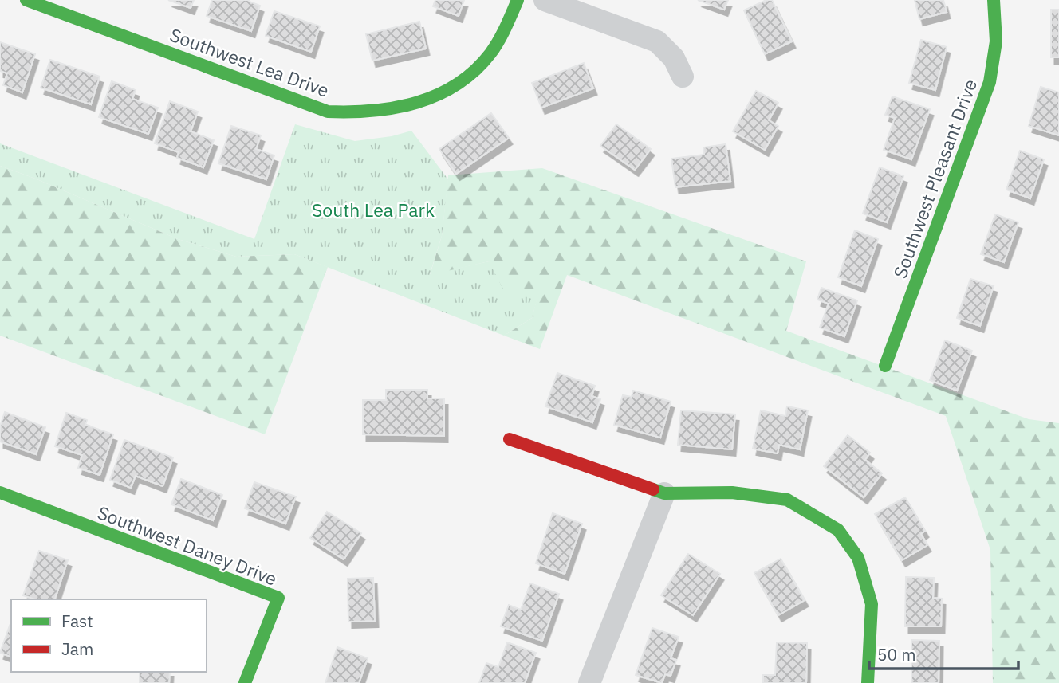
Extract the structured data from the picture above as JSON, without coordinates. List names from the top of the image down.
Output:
{
  "streets": {
    "street": ["Southwest Lea Drive", "Southwest Pleasant Drive", "Southwest Daney Drive"]
  },
  "parks": ["South Lea Park"],
  "legend": ["Fast", "Jam"],
  "scale_bar": "50 m"
}
